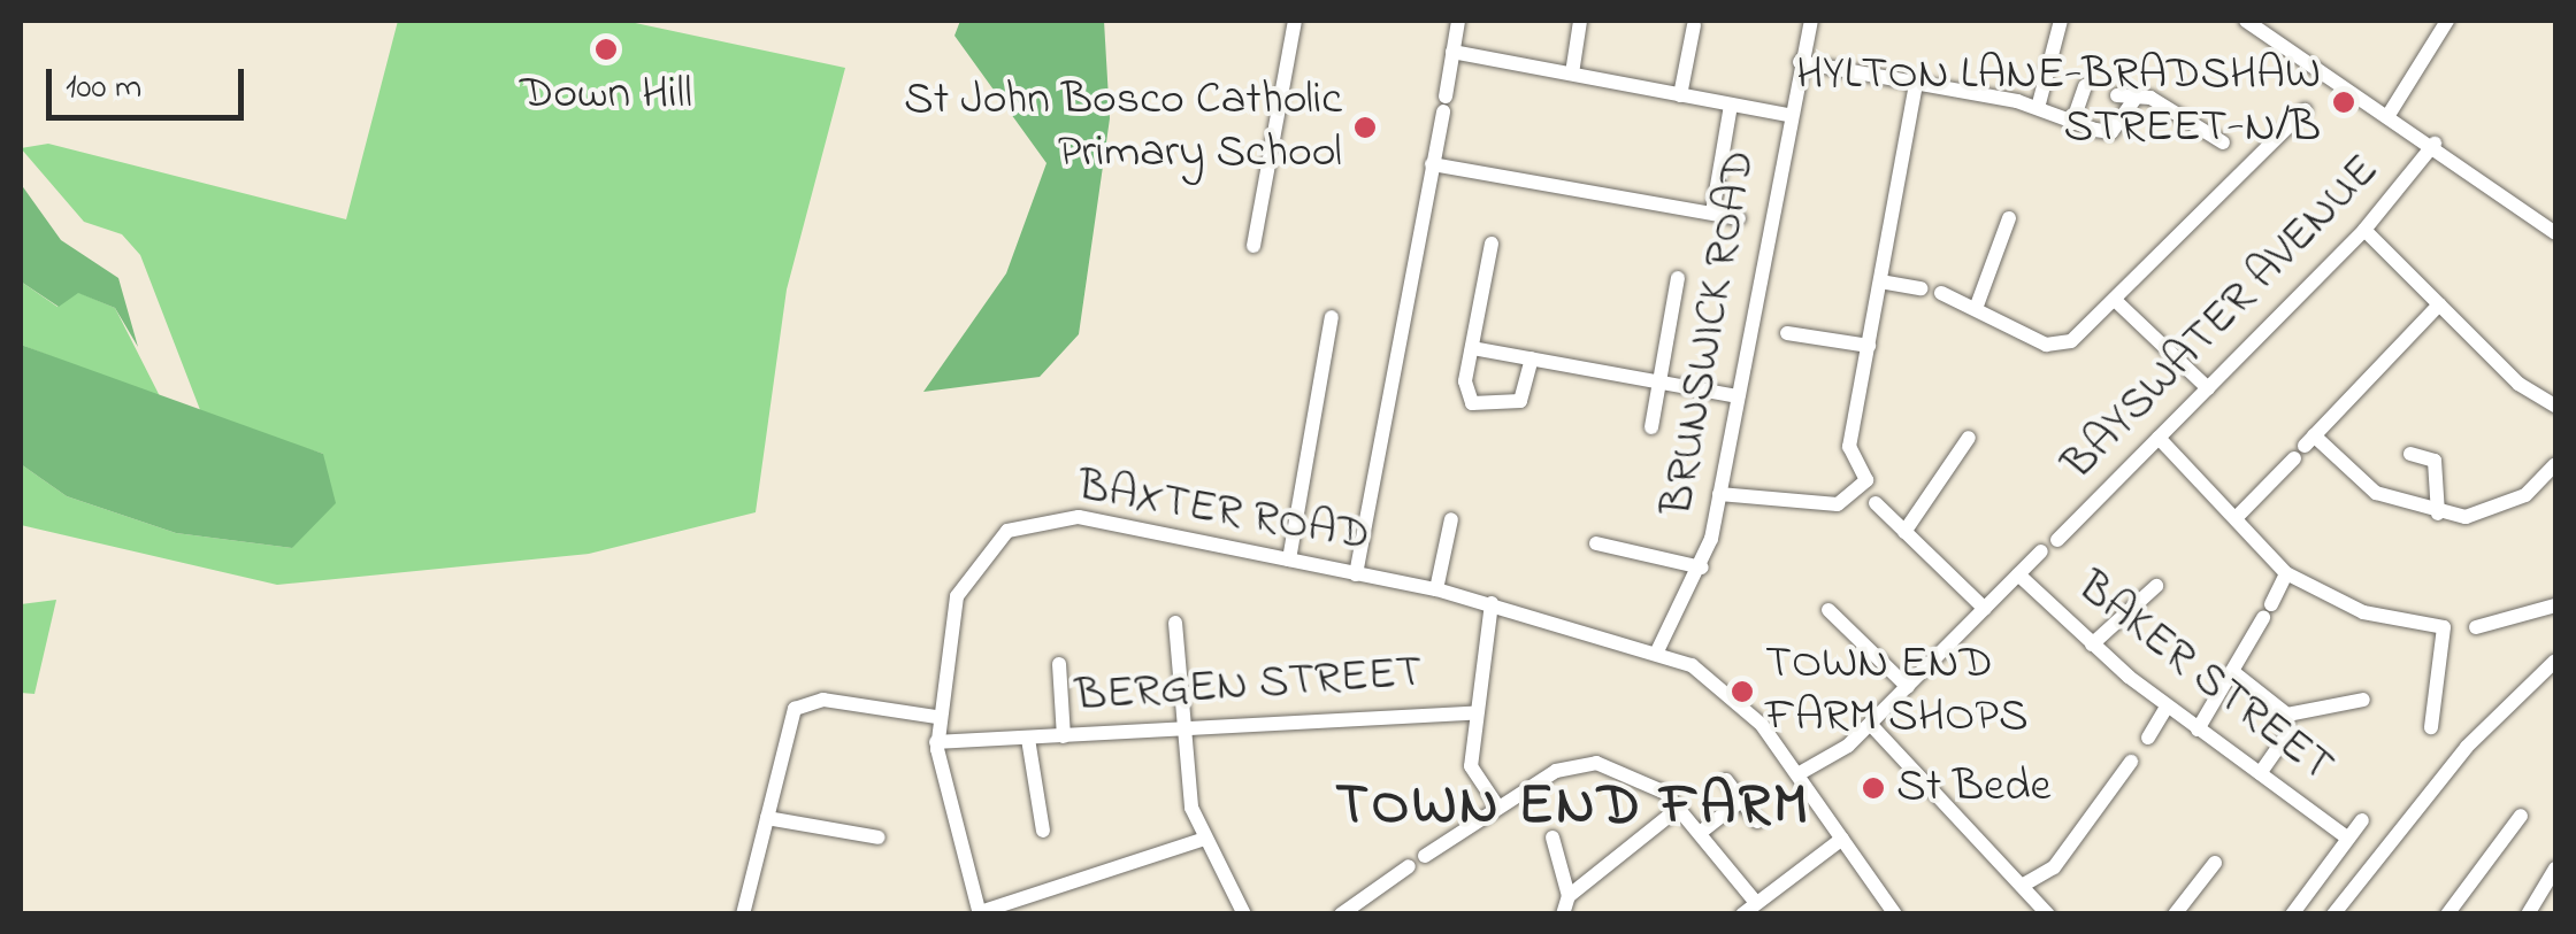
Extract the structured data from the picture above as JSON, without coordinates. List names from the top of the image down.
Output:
{
  "streets": {
    "street": [
      "BAYSWATER AVENUE",
      "BRUNSWICK ROAD",
      "BAXTER ROAD",
      "BAKER STREET",
      "BERGEN STREET"
    ]
  },
  "crossings": [
    ["BRUNSWICK ROAD", "BAXTER ROAD"],
    ["BAXTER ROAD", "BERGEN STREET"]
  ],
  "districts": ["TOWN END FARM"],
  "places": [
    "Down Hill",
    "HYLTON LANE-BRADSHAW STREET-N/B",
    "St John Bosco Catholic Primary School",
    "TOWN END FARM SHOPS",
    "St Bede"
  ],
  "scale_bar": "100 m"
}
